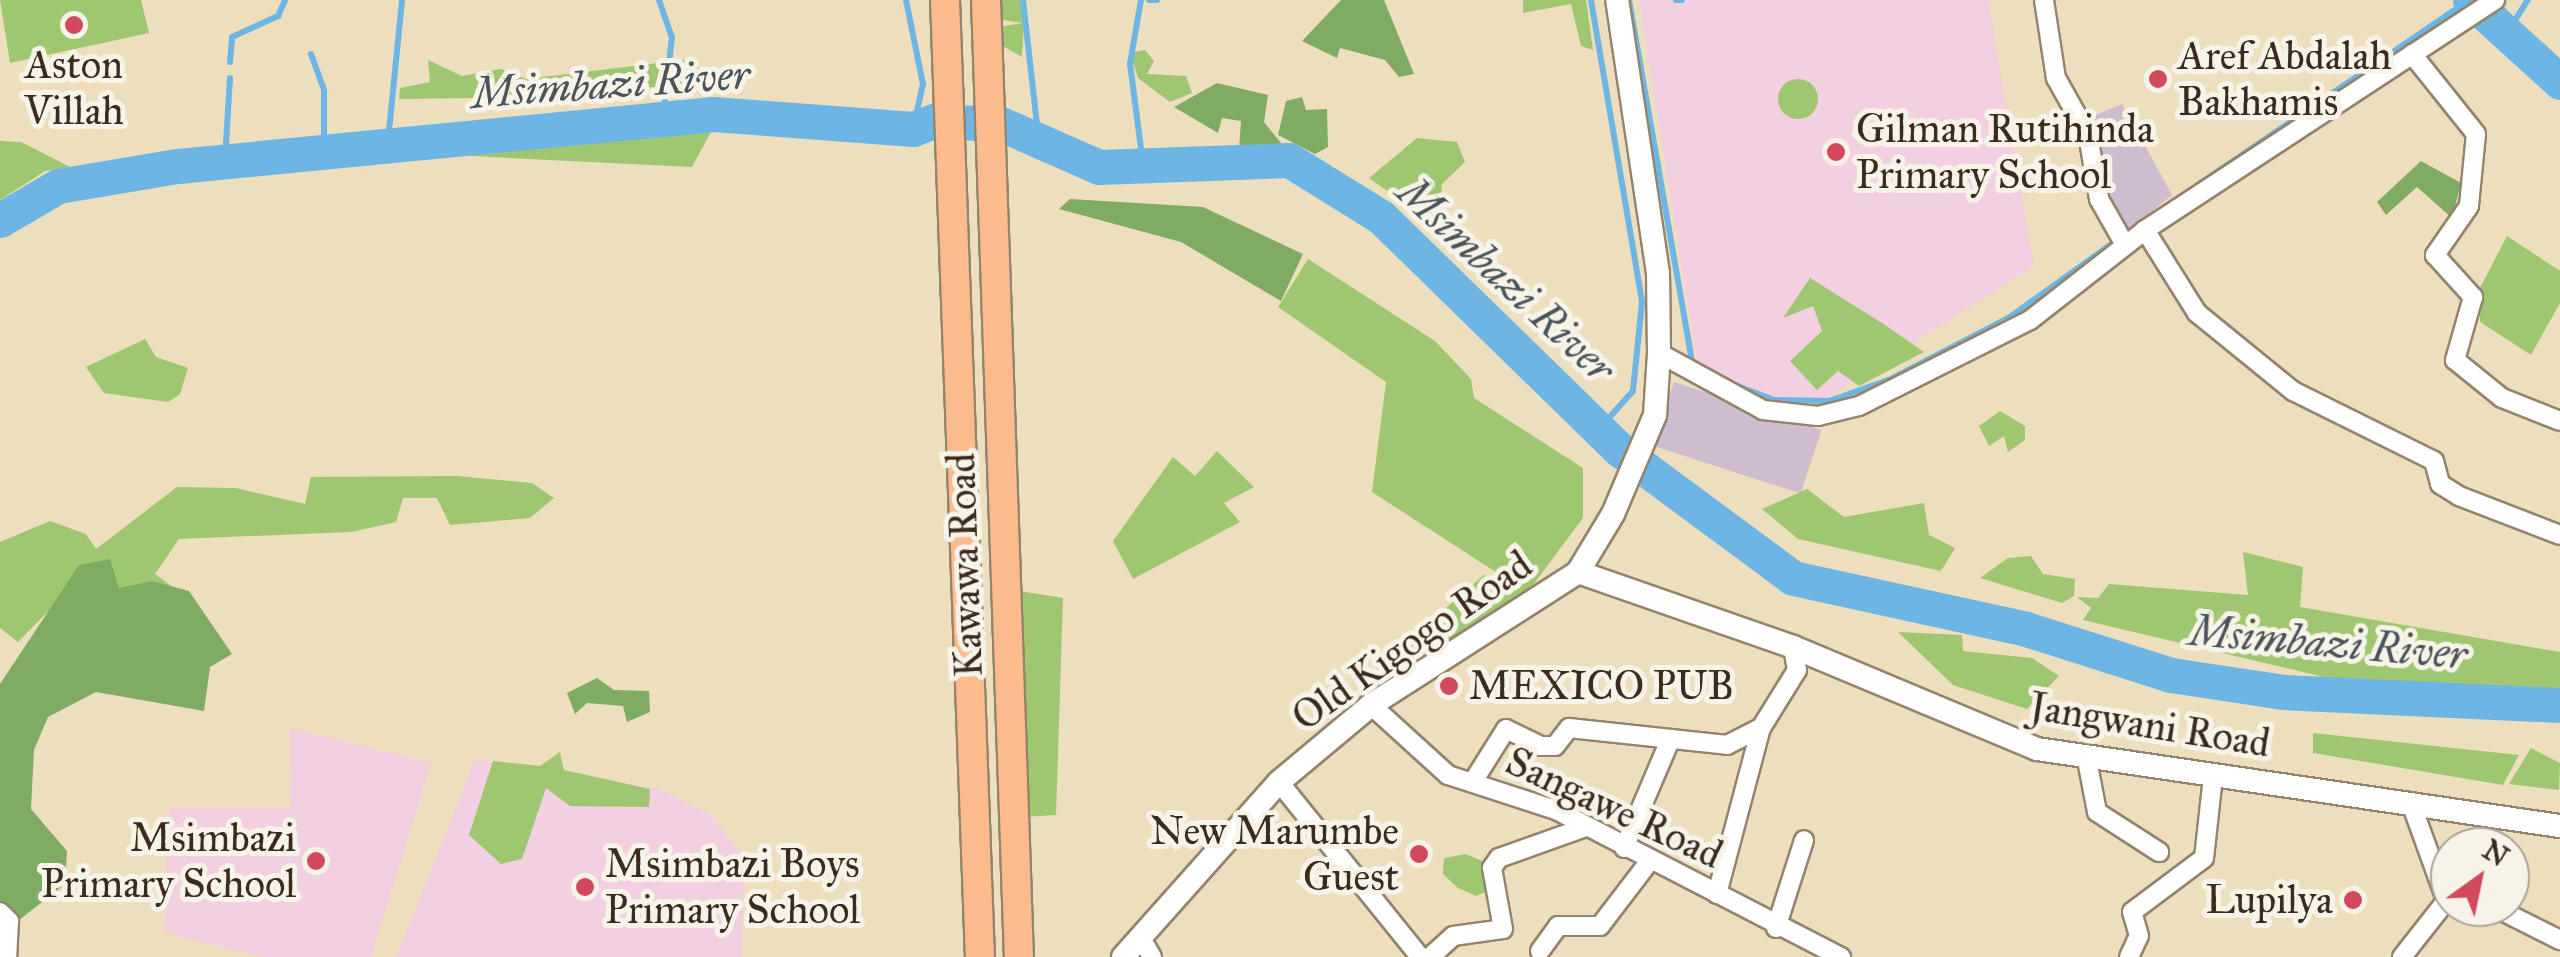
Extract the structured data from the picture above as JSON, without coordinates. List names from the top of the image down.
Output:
{
  "streets": {
    "main road": ["Kawawa Road"],
    "street": ["Old Kigogo Road", "Jangwani Road", "Sangawe Road"]
  },
  "crossings": [
    ["Old Kigogo Road", "Jangwani Road"],
    ["Old Kigogo Road", "Sangawe Road"]
  ],
  "water": ["Msimbazi River"],
  "places": [
    "Aston Villah",
    "Aref Abdalah Bakhamis",
    "Gilman Rutihinda Primary School",
    "MEXICO PUB",
    "New Marumbe Guest",
    "Msimbazi Primary School",
    "Msimbazi Boys Primary School",
    "Lupilya"
  ],
  "north": "top right"
}
